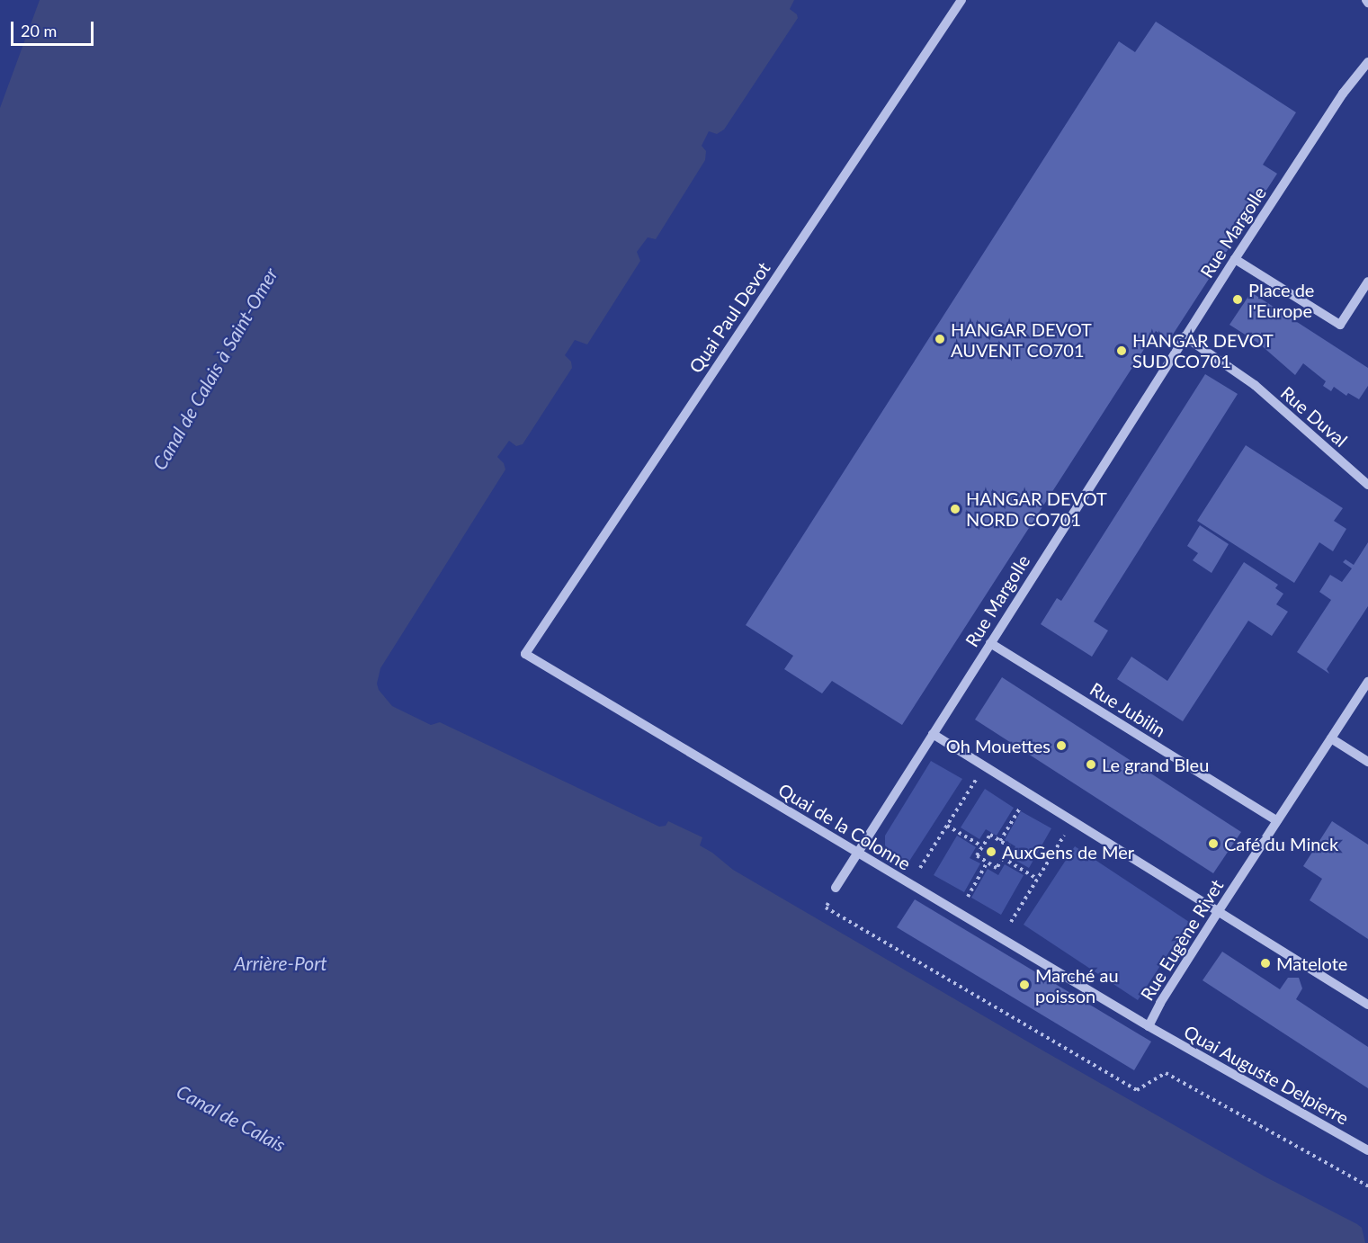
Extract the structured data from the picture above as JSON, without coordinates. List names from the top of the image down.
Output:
{
  "streets": {
    "street": [
      "Rue Margolle",
      "Quai Paul Devot",
      "Rue Duval",
      "Rue Jubilin",
      "Quai de la Colonne",
      "Rue Eugène Rivet",
      "Quai Auguste Delpierre"
    ]
  },
  "crossings": [
    ["Rue Margolle", "Rue Duval"],
    ["Rue Margolle", "Rue Jubilin"],
    ["Rue Margolle", "Quai de la Colonne"],
    ["Quai Paul Devot", "Quai de la Colonne"],
    ["Rue Jubilin", "Rue Eugène Rivet"],
    ["Quai de la Colonne", "Rue Eugène Rivet"],
    ["Quai de la Colonne", "Quai Auguste Delpierre"],
    ["Rue Eugène Rivet", "Quai Auguste Delpierre"]
  ],
  "water": ["Canal de Calais à Saint-Omer", "Arrière-Port", "Canal de Calais"],
  "places": [
    "Place de l'Europe",
    "HANGAR DEVOT AUVENT CO701",
    "HANGAR DEVOT SUD CO701",
    "HANGAR DEVOT NORD CO701",
    "Oh Mouettes",
    "Le grand Bleu",
    "Café du Minck",
    "AuxGens de Mer",
    "Matelote",
    "Marché au poisson"
  ],
  "scale_bar": "20 m"
}
